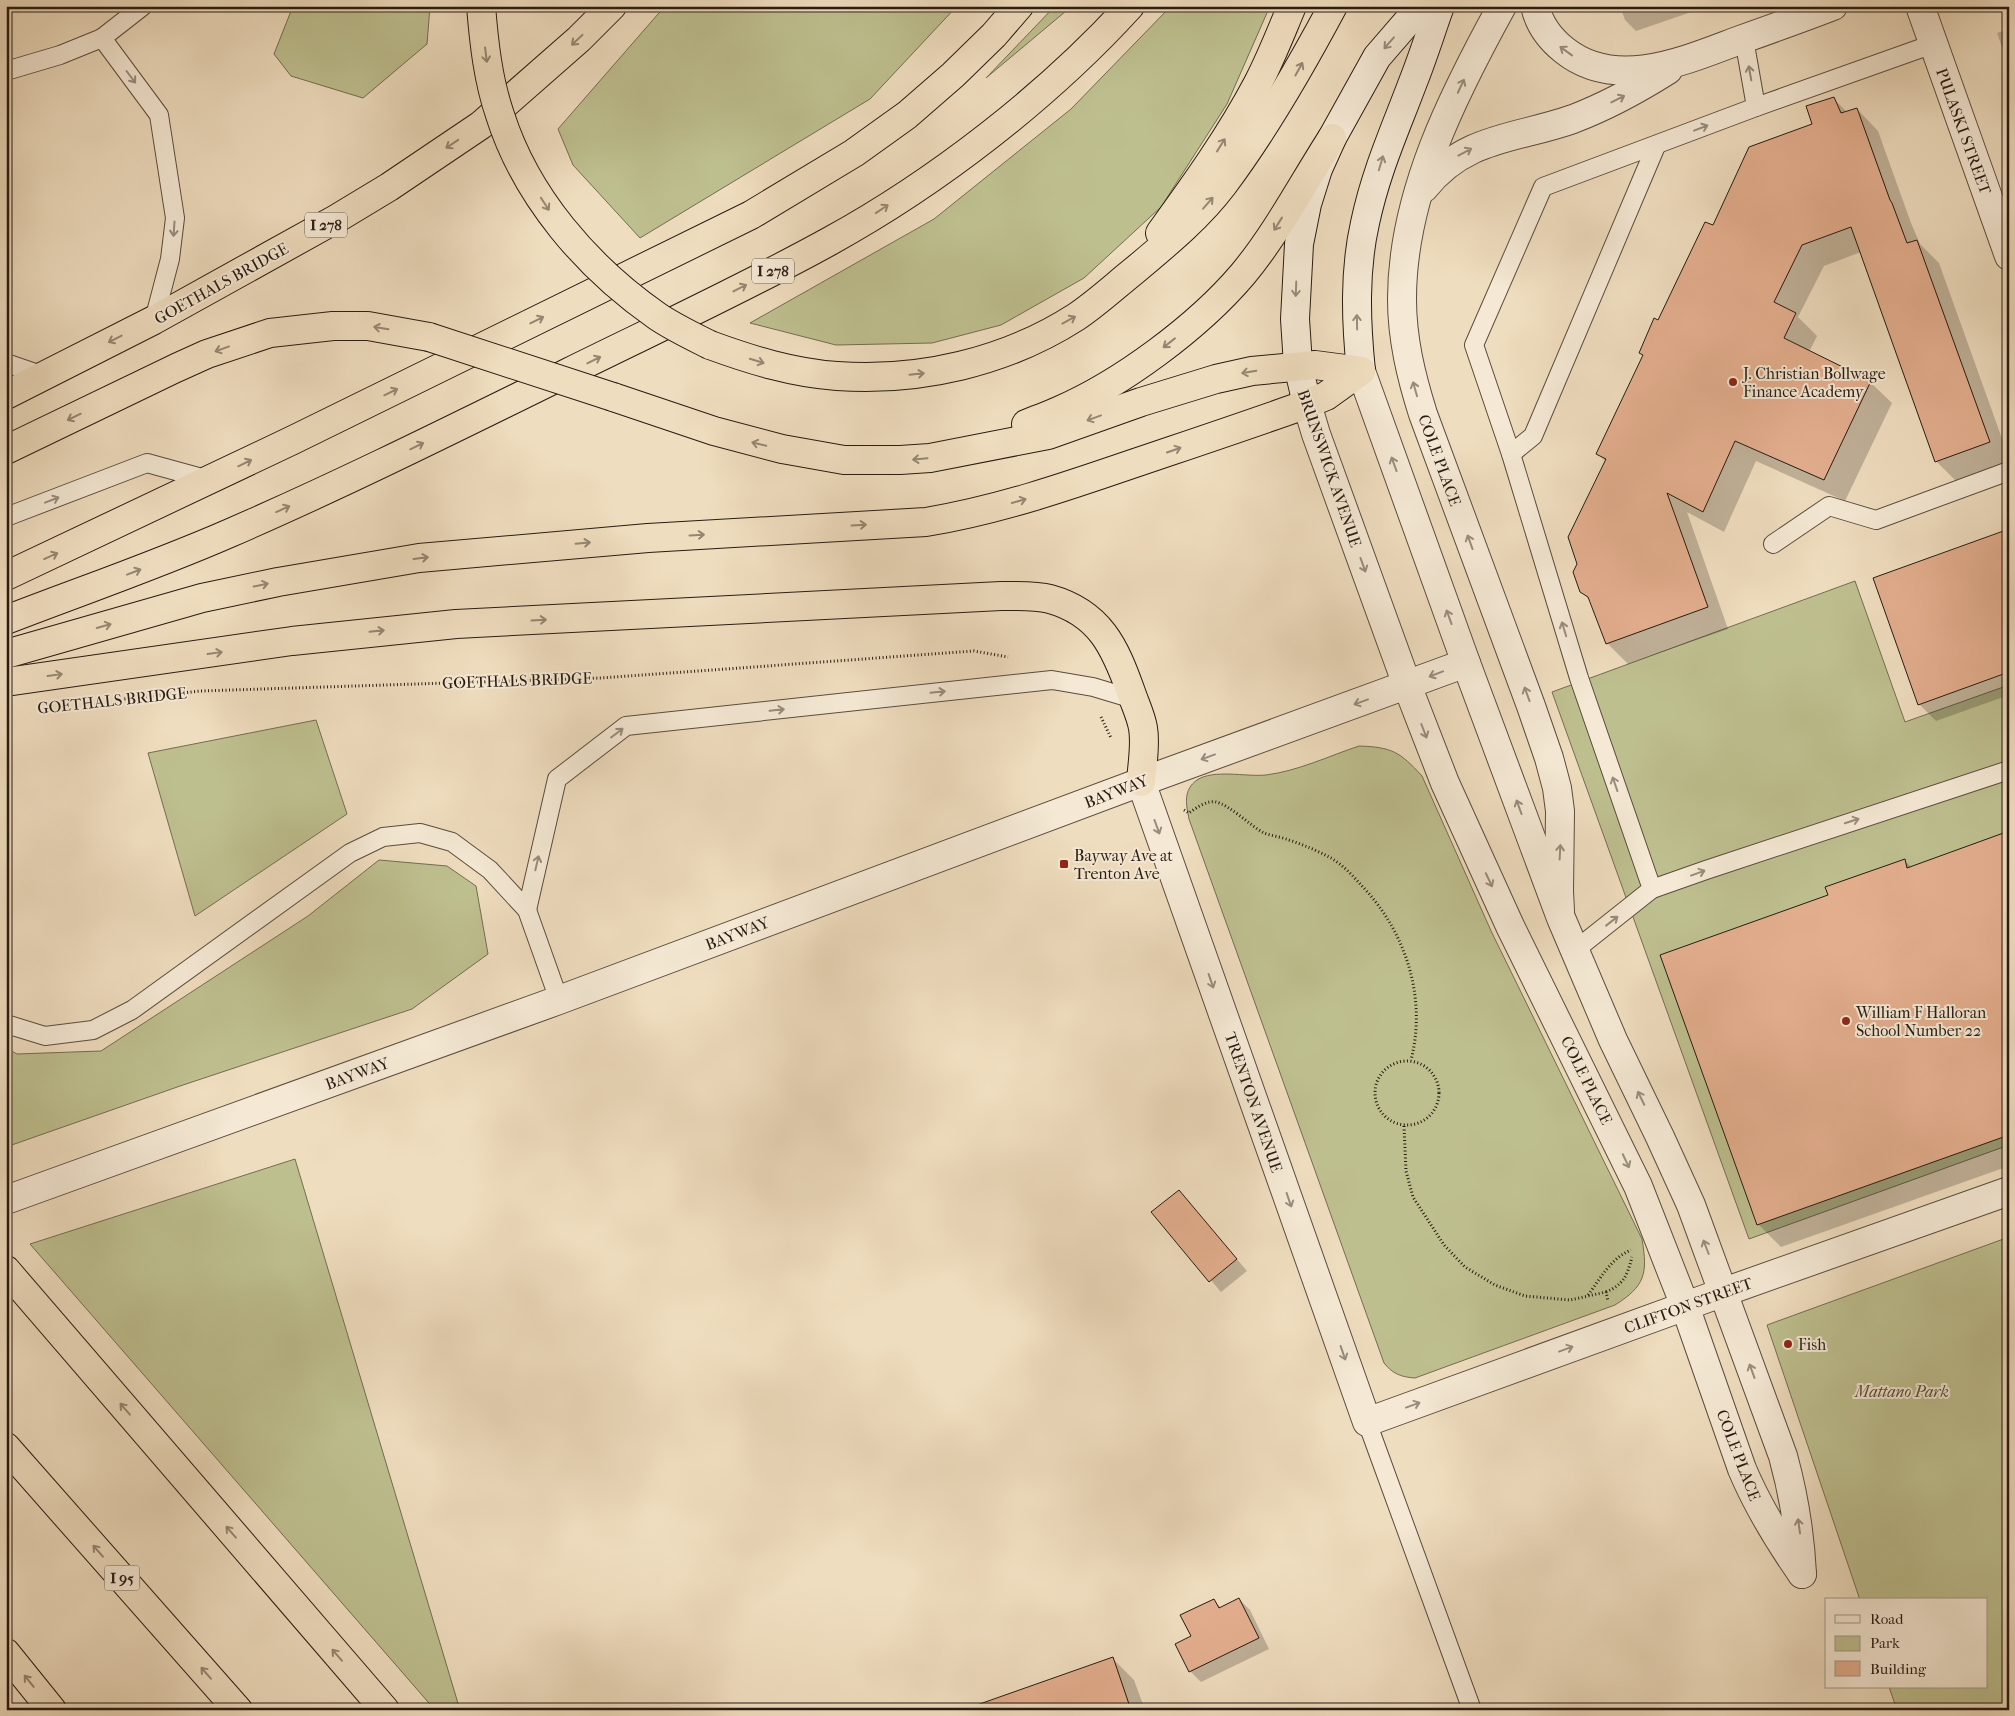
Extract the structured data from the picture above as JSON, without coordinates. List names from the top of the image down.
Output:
{
  "streets": {
    "highway": ["I 278", "GOETHALS BRIDGE", "I 95"],
    "street": [
      "PULASKI STREET",
      "COLE PLACE",
      "BRUNSWICK AVENUE",
      "BAYWAY",
      "TRENTON AVENUE",
      "CLIFTON STREET"
    ]
  },
  "crossings": [
    ["COLE PLACE", "BRUNSWICK AVENUE"],
    ["COLE PLACE", "BAYWAY"],
    ["COLE PLACE", "CLIFTON STREET"],
    ["BRUNSWICK AVENUE", "BAYWAY"],
    ["BAYWAY", "TRENTON AVENUE"],
    ["TRENTON AVENUE", "CLIFTON STREET"]
  ],
  "one_way": ["TRENTON AVENUE", "CLIFTON STREET"],
  "parks": ["Mattano Park"],
  "places": {
    "other": ["J. Christian Bollwage Finance Academy", "William F Halloran School Number 22", "Fish"],
    "transit": ["Bayway Ave at Trenton Ave"]
  },
  "legend": ["Road", "Park", "Building"]
}
